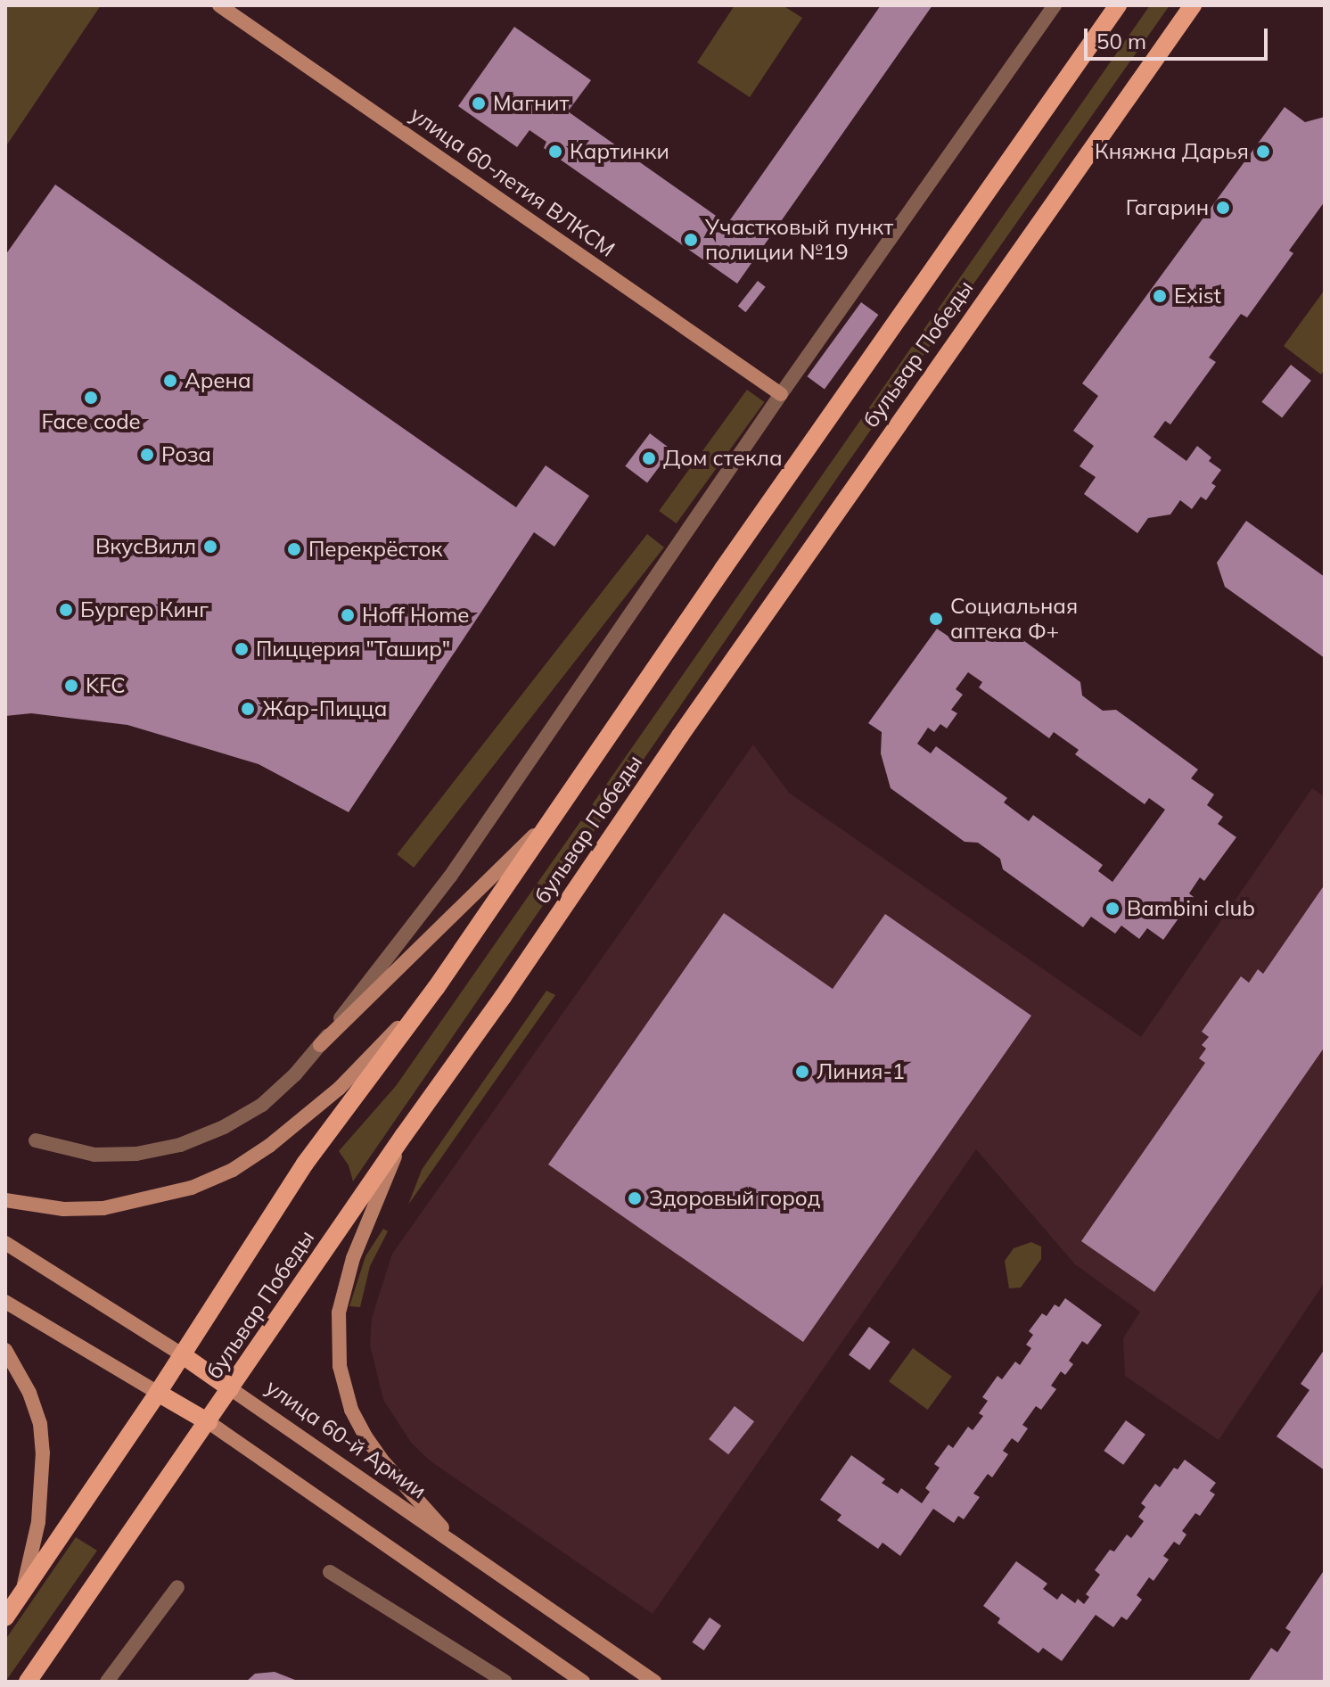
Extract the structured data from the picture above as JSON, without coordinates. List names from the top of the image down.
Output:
{
  "streets": {
    "main road": ["бульвар Победы", "улица 60-й Армии"],
    "street": ["улица 60-летия ВЛКСМ"]
  },
  "crossings": [
    ["бульвар Победы", "улица 60-й Армии"]
  ],
  "places": [
    "Магнит",
    "Картинки",
    "Княжна Дарья",
    "Гагарин",
    "Участковый пункт полиции №19",
    "Exist",
    "Арена",
    "Face code",
    "Роза",
    "Дом стекла",
    "ВкусВилл",
    "Перекрёсток",
    "Бургер Кинг",
    "Hoff Home",
    "Социальная аптека Ф+",
    "Пиццерия \"Ташир\"",
    "KFC",
    "Жар-Пицца",
    "Bambini club",
    "Линия-1",
    "Здоровый город"
  ],
  "scale_bar": "50 m"
}
